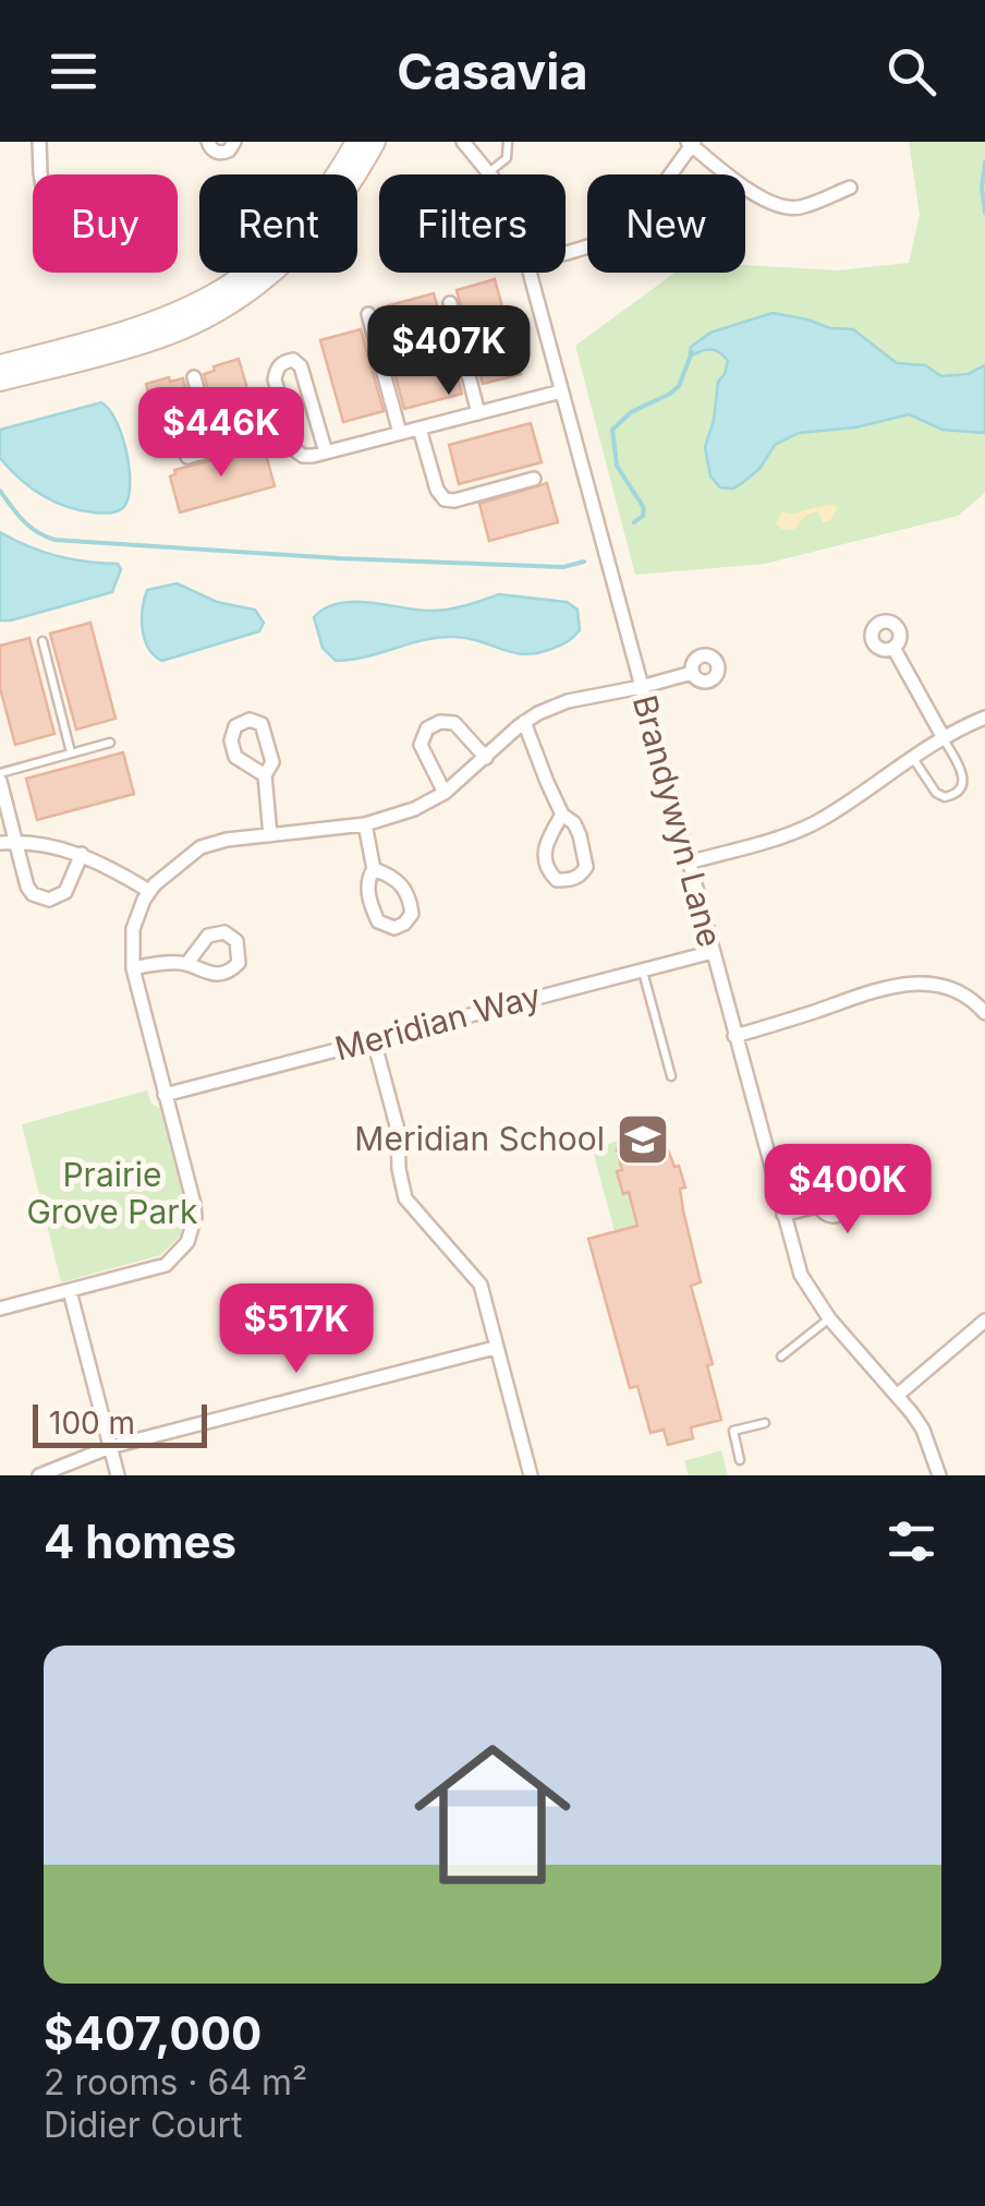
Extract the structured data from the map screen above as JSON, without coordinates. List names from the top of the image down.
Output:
{
  "streets": {
    "street": ["Brandywyn Lane", "Meridian Way"]
  },
  "crossings": [
    ["Brandywyn Lane", "Meridian Way"]
  ],
  "parks": ["Prairie Grove Park"],
  "places": {
    "school or university": ["Meridian School"]
  },
  "scale_bar": "100 m",
  "page": {
    "header": "Casavia",
    "chip": [
      "Buy",
      "Rent",
      "Filters",
      "New"
    ],
    "price": [
      "$407K",
      "$446K",
      "$400K",
      "$517K"
    ],
    "scale": "100 m",
    "heading": "4 homes",
    "list": [
      {
        "name": "$407,000",
        "note": "2 rooms · 64 m² · Didier Court"
      }
    ]
  }
}
